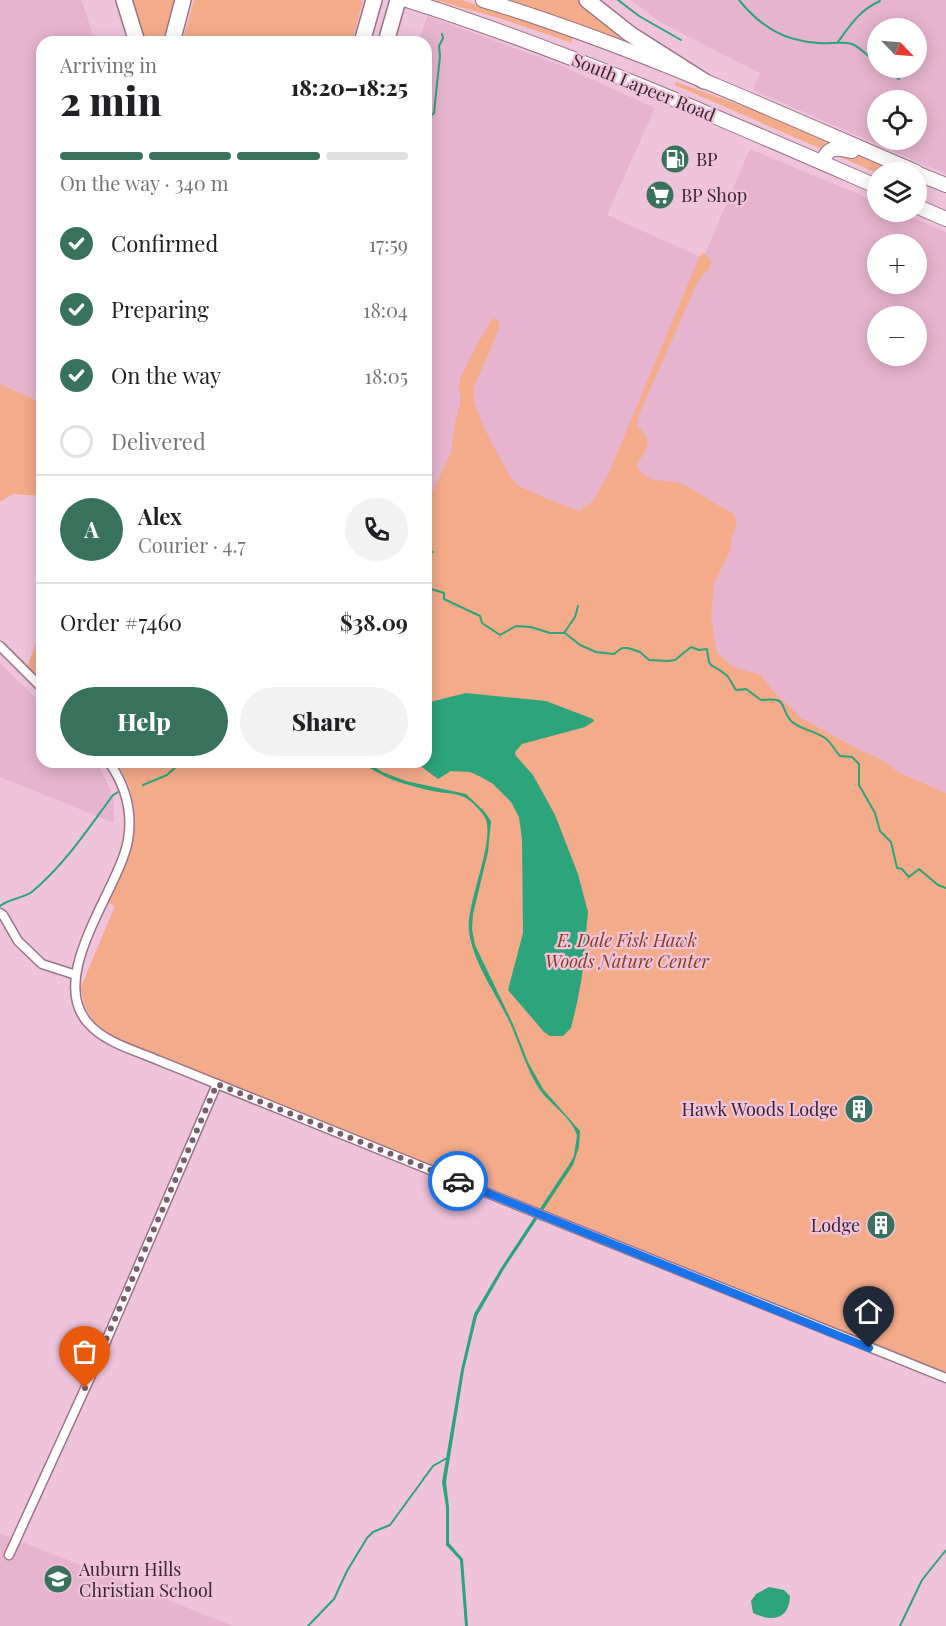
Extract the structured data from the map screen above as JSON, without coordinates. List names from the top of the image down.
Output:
{
  "streets": {
    "main road": ["South Lapeer Road"]
  },
  "parks": ["E. Dale Fisk Hawk Woods Nature Center"],
  "places": {
    "fuel station": ["BP"],
    "supermarket": ["BP Shop"],
    "building": ["Hawk Woods Lodge", "Lodge"],
    "school or university": ["Auburn Hills Christian School"]
  },
  "north": "bottom right",
  "page": {
    "map_buttons": ["+", "−"],
    "heading": ["2 min", "Arriving in", "18:20–18:25"],
    "panel": [
      "Alex",
      "Courier · 4.7",
      "Order #7460",
      "$38.09"
    ],
    "bar": "On the way · 340 m",
    "list": [
      ["Confirmed", "17:59"],
      ["Preparing", "18:04"],
      ["On the way", "18:05"],
      "Delivered"
    ],
    "round": "A",
    "buttons": ["Help", "Share"]
  }
}
